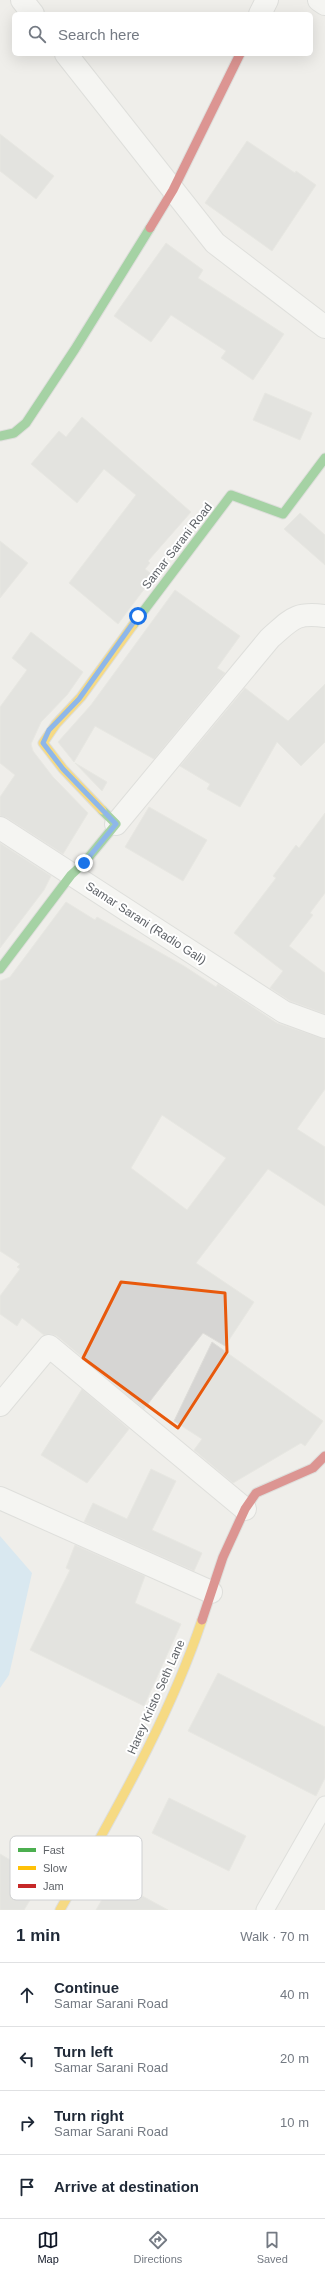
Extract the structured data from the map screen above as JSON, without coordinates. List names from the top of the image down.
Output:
{
  "streets": {
    "street": ["Samar Sarani Road", "Samar Sarani (Radio Gali)", "Harey Kristo Seth Lane"]
  },
  "legend": ["Fast", "Slow", "Jam"],
  "page": {
    "search": "Search here",
    "heading": ["1 min", "Walk · 70 m"],
    "list": [
      ["Continue", "Samar Sarani Road", "40 m"],
      ["Turn left", "Samar Sarani Road", "20 m"],
      ["Turn right", "Samar Sarani Road", "10 m"],
      "Arrive at destination"
    ],
    "nav": ["Map", "Directions", "Saved"]
  }
}
